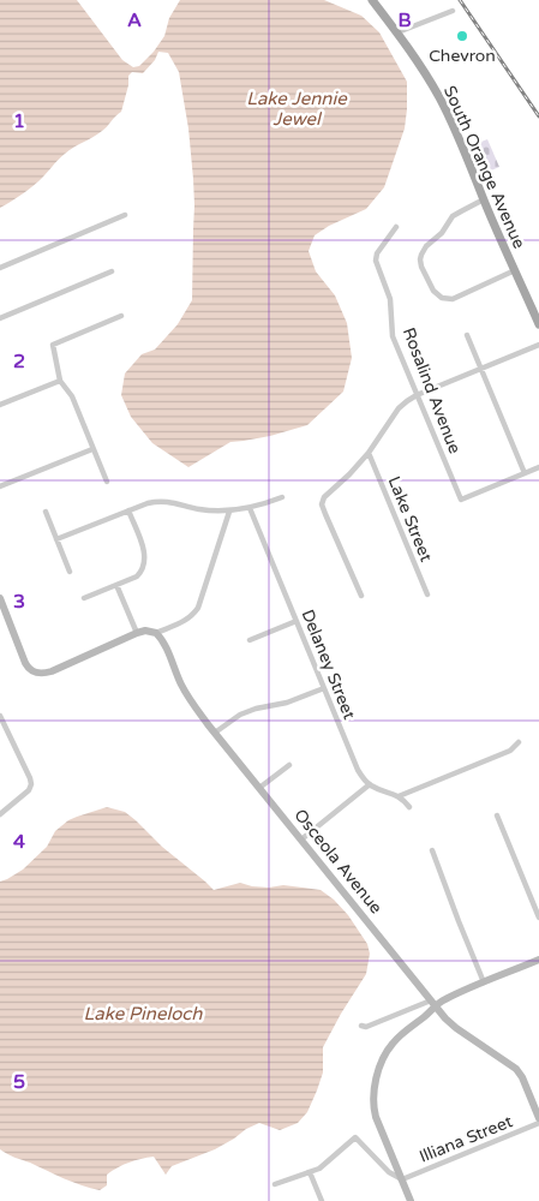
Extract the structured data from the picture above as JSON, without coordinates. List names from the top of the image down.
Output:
{
  "streets": {
    "main road": ["South Orange Avenue"],
    "street": [
      "Rosalind Avenue",
      "Lake Street",
      "Delaney Street",
      "Osceola Avenue",
      "Illiana Street"
    ]
  },
  "water": ["Lake Jennie Jewel", "Lake Pineloch"],
  "places": ["Chevron"],
  "grid": {
    "columns": ["A", "B"],
    "rows": [
      "1",
      "2",
      "3",
      "4",
      "5"
    ]
  }
}
